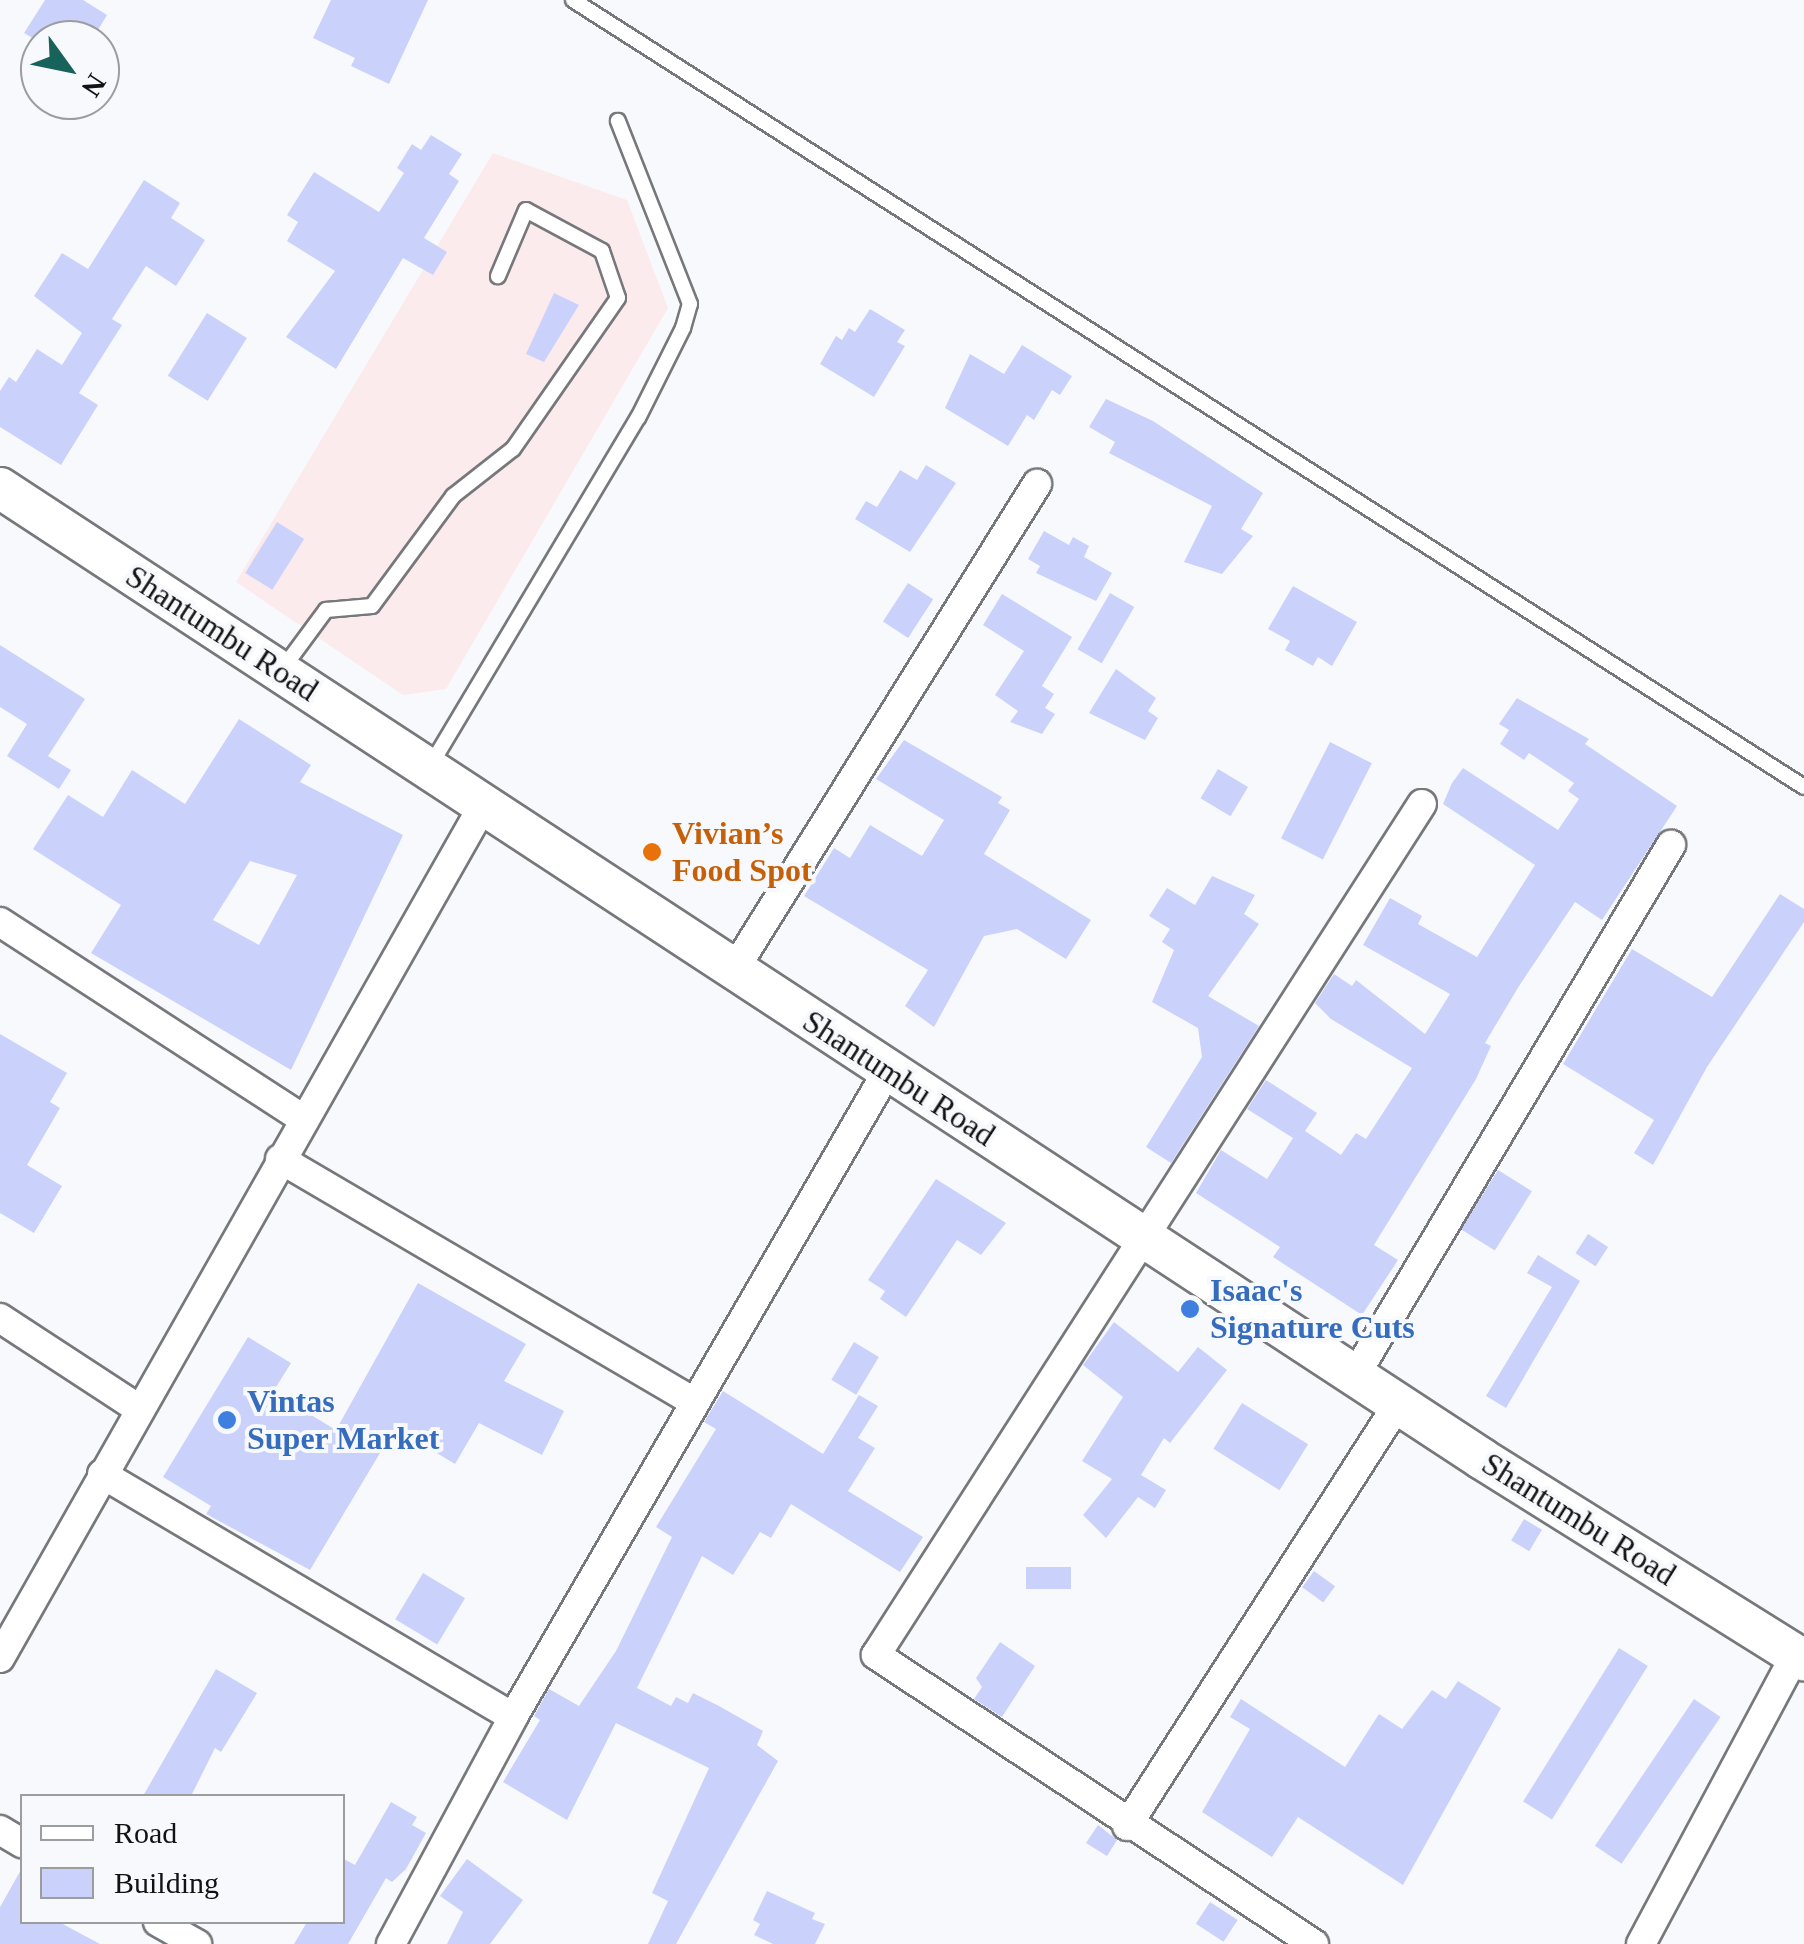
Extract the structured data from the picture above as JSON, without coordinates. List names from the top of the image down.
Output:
{
  "streets": {
    "street": ["Shantumbu Road"]
  },
  "places": ["Vivian’s Food Spot", "Isaac's Signature Cuts", "Vintas Super Market"],
  "legend": ["Road", "Building"],
  "north": "bottom right"
}
